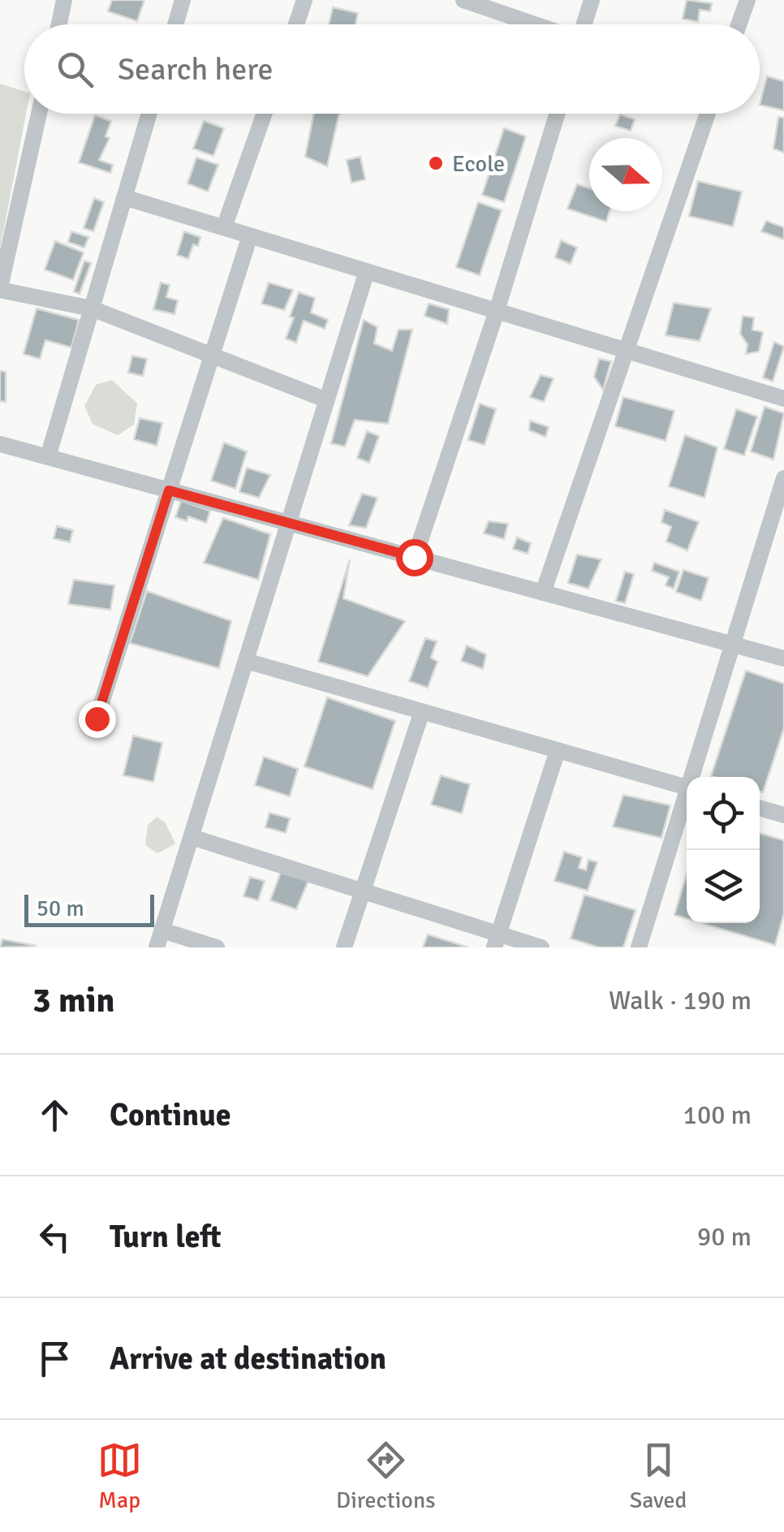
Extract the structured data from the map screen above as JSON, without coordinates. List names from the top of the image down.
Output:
{
  "places": ["Ecole"],
  "scale_bar": "50 m",
  "north": "right",
  "page": {
    "search": "Search here",
    "scale": "50 m",
    "heading": ["3 min", "Walk · 190 m"],
    "list": [
      ["Continue", "100 m"],
      ["Turn left", "90 m"],
      "Arrive at destination"
    ],
    "nav": ["Map", "Directions", "Saved"]
  }
}
